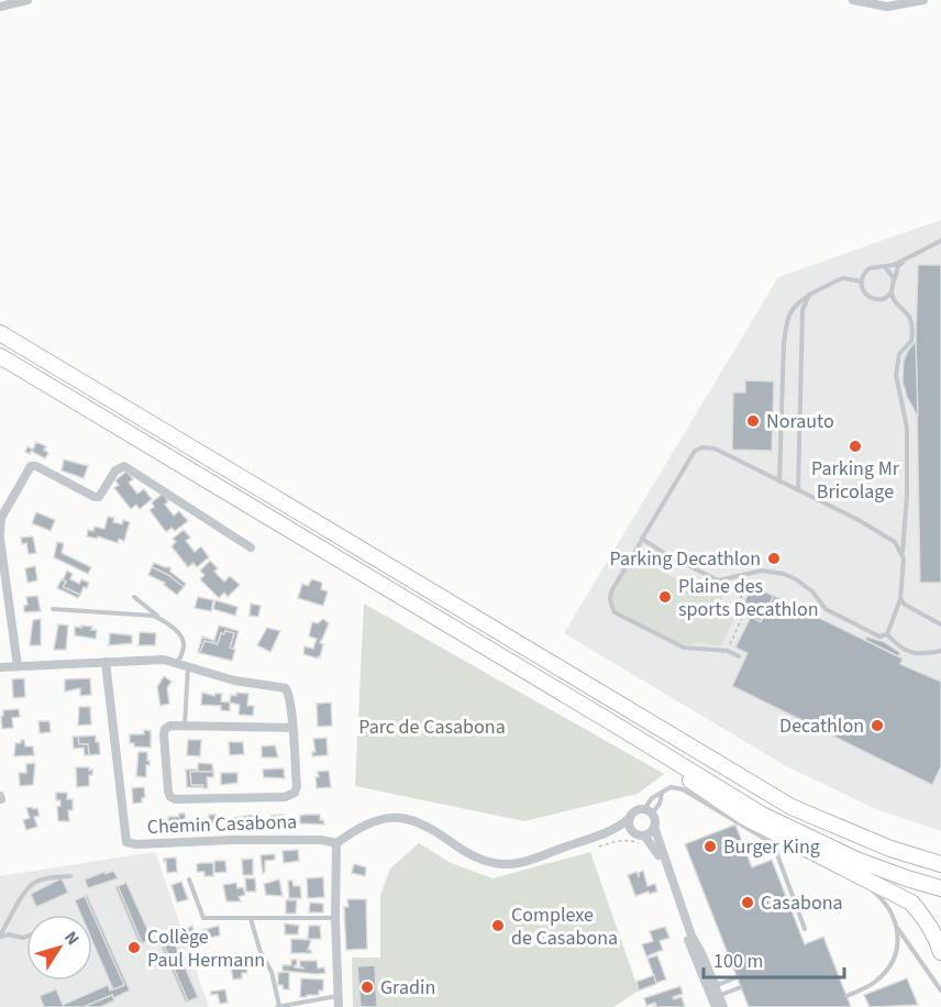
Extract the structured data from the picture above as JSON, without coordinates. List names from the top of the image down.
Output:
{
  "streets": {
    "street": ["Chemin Casabona"]
  },
  "parks": ["Parc de Casabona"],
  "places": [
    "Norauto",
    "Parking Mr Bricolage",
    "Parking Decathlon",
    "Plaine des sports Decathlon",
    "Decathlon",
    "Burger King",
    "Casabona",
    "Complexe de Casabona",
    "Collège Paul Hermann",
    "Gradin"
  ],
  "scale_bar": "100 m",
  "north": "top right"
}
